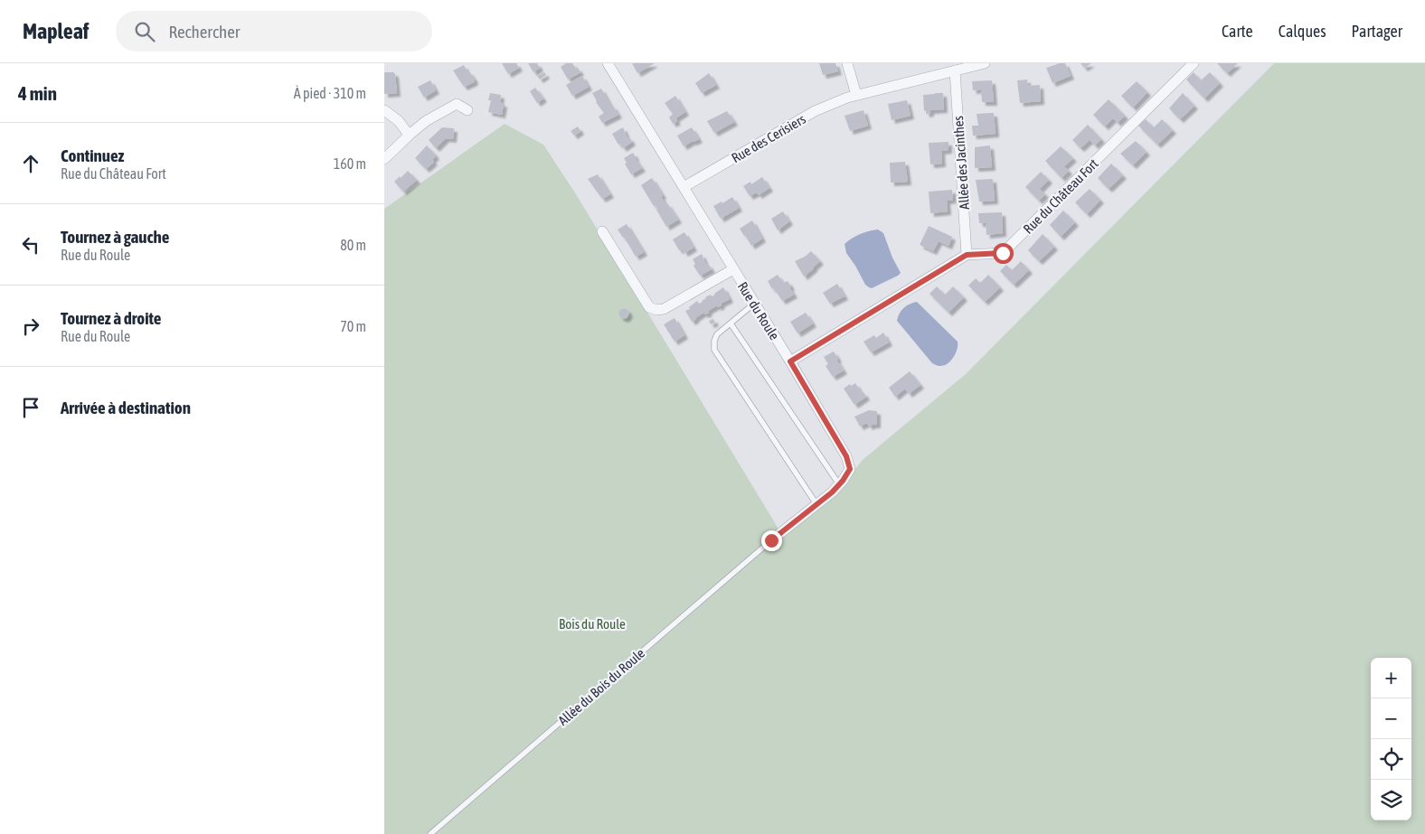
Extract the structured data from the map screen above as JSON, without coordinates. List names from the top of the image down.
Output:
{
  "streets": {
    "street": [
      "Rue des Cerisiers",
      "Allée des Jacinthes",
      "Rue du Château Fort",
      "Rue du Roule"
    ],
    "lane": ["Allée du Bois du Roule"]
  },
  "crossings": [
    ["Rue des Cerisiers", "Allée des Jacinthes"],
    ["Rue des Cerisiers", "Rue du Roule"],
    ["Allée des Jacinthes", "Rue du Château Fort"],
    ["Rue du Château Fort", "Rue du Roule"],
    ["Rue du Roule", "Allée du Bois du Roule"]
  ],
  "parks": ["Bois du Roule"],
  "page": {
    "header": "Mapleaf",
    "search": "Rechercher",
    "nav": ["Carte", "Calques", "Partager"],
    "heading": ["4 min", "À pied · 310 m"],
    "list": [
      ["Continuez", "Rue du Château Fort", "160 m"],
      ["Tournez à gauche", "Rue du Roule", "80 m"],
      ["Tournez à droite", "Rue du Roule", "70 m"],
      "Arrivée à destination"
    ],
    "map_buttons": ["+", "−"]
  }
}
